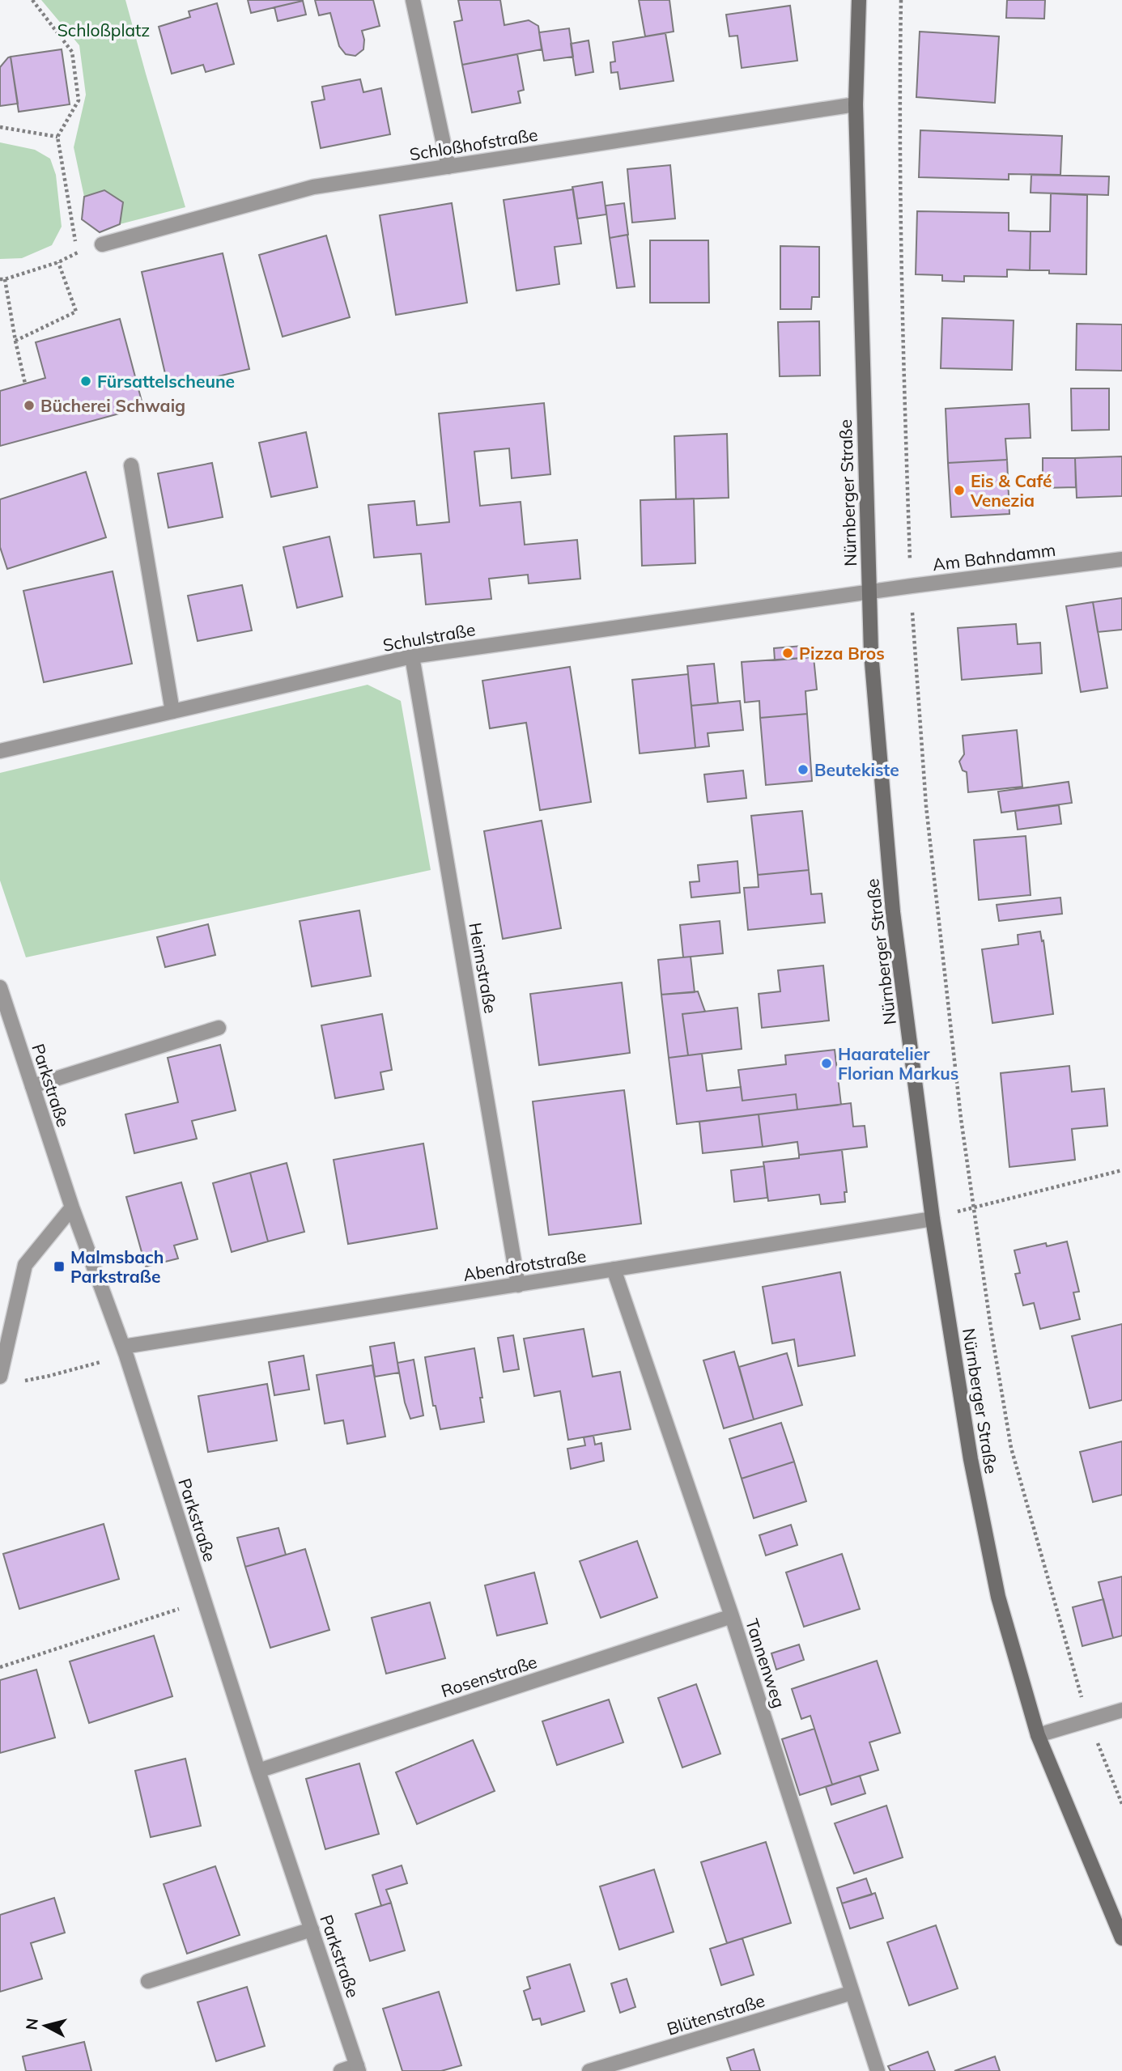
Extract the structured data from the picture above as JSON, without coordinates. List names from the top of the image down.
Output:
{
  "streets": {
    "main road": ["Nürnberger Straße"],
    "street": [
      "Schloßhofstraße",
      "Am Bahndamm",
      "Schulstraße",
      "Heimstraße",
      "Parkstraße",
      "Abendrotstraße",
      "Tannenweg",
      "Rosenstraße",
      "Blütenstraße"
    ]
  },
  "crossings": [
    ["Schloßhofstraße", "Nürnberger Straße"],
    ["Nürnberger Straße", "Am Bahndamm"],
    ["Nürnberger Straße", "Schulstraße"],
    ["Nürnberger Straße", "Abendrotstraße"],
    ["Am Bahndamm", "Schulstraße"],
    ["Schulstraße", "Heimstraße"],
    ["Heimstraße", "Abendrotstraße"],
    ["Parkstraße", "Abendrotstraße"],
    ["Parkstraße", "Rosenstraße"],
    ["Abendrotstraße", "Tannenweg"],
    ["Tannenweg", "Rosenstraße"],
    ["Tannenweg", "Blütenstraße"]
  ],
  "parks": ["Schloßplatz"],
  "places": {
    "other": [
      "Fürsattelscheune",
      "Bücherei Schwaig",
      "Eis & Café Venezia",
      "Pizza Bros",
      "Beutekiste",
      "Haaratelier Florian Markus"
    ],
    "transit": ["Malmsbach Parkstraße"]
  },
  "north": "left"
}
